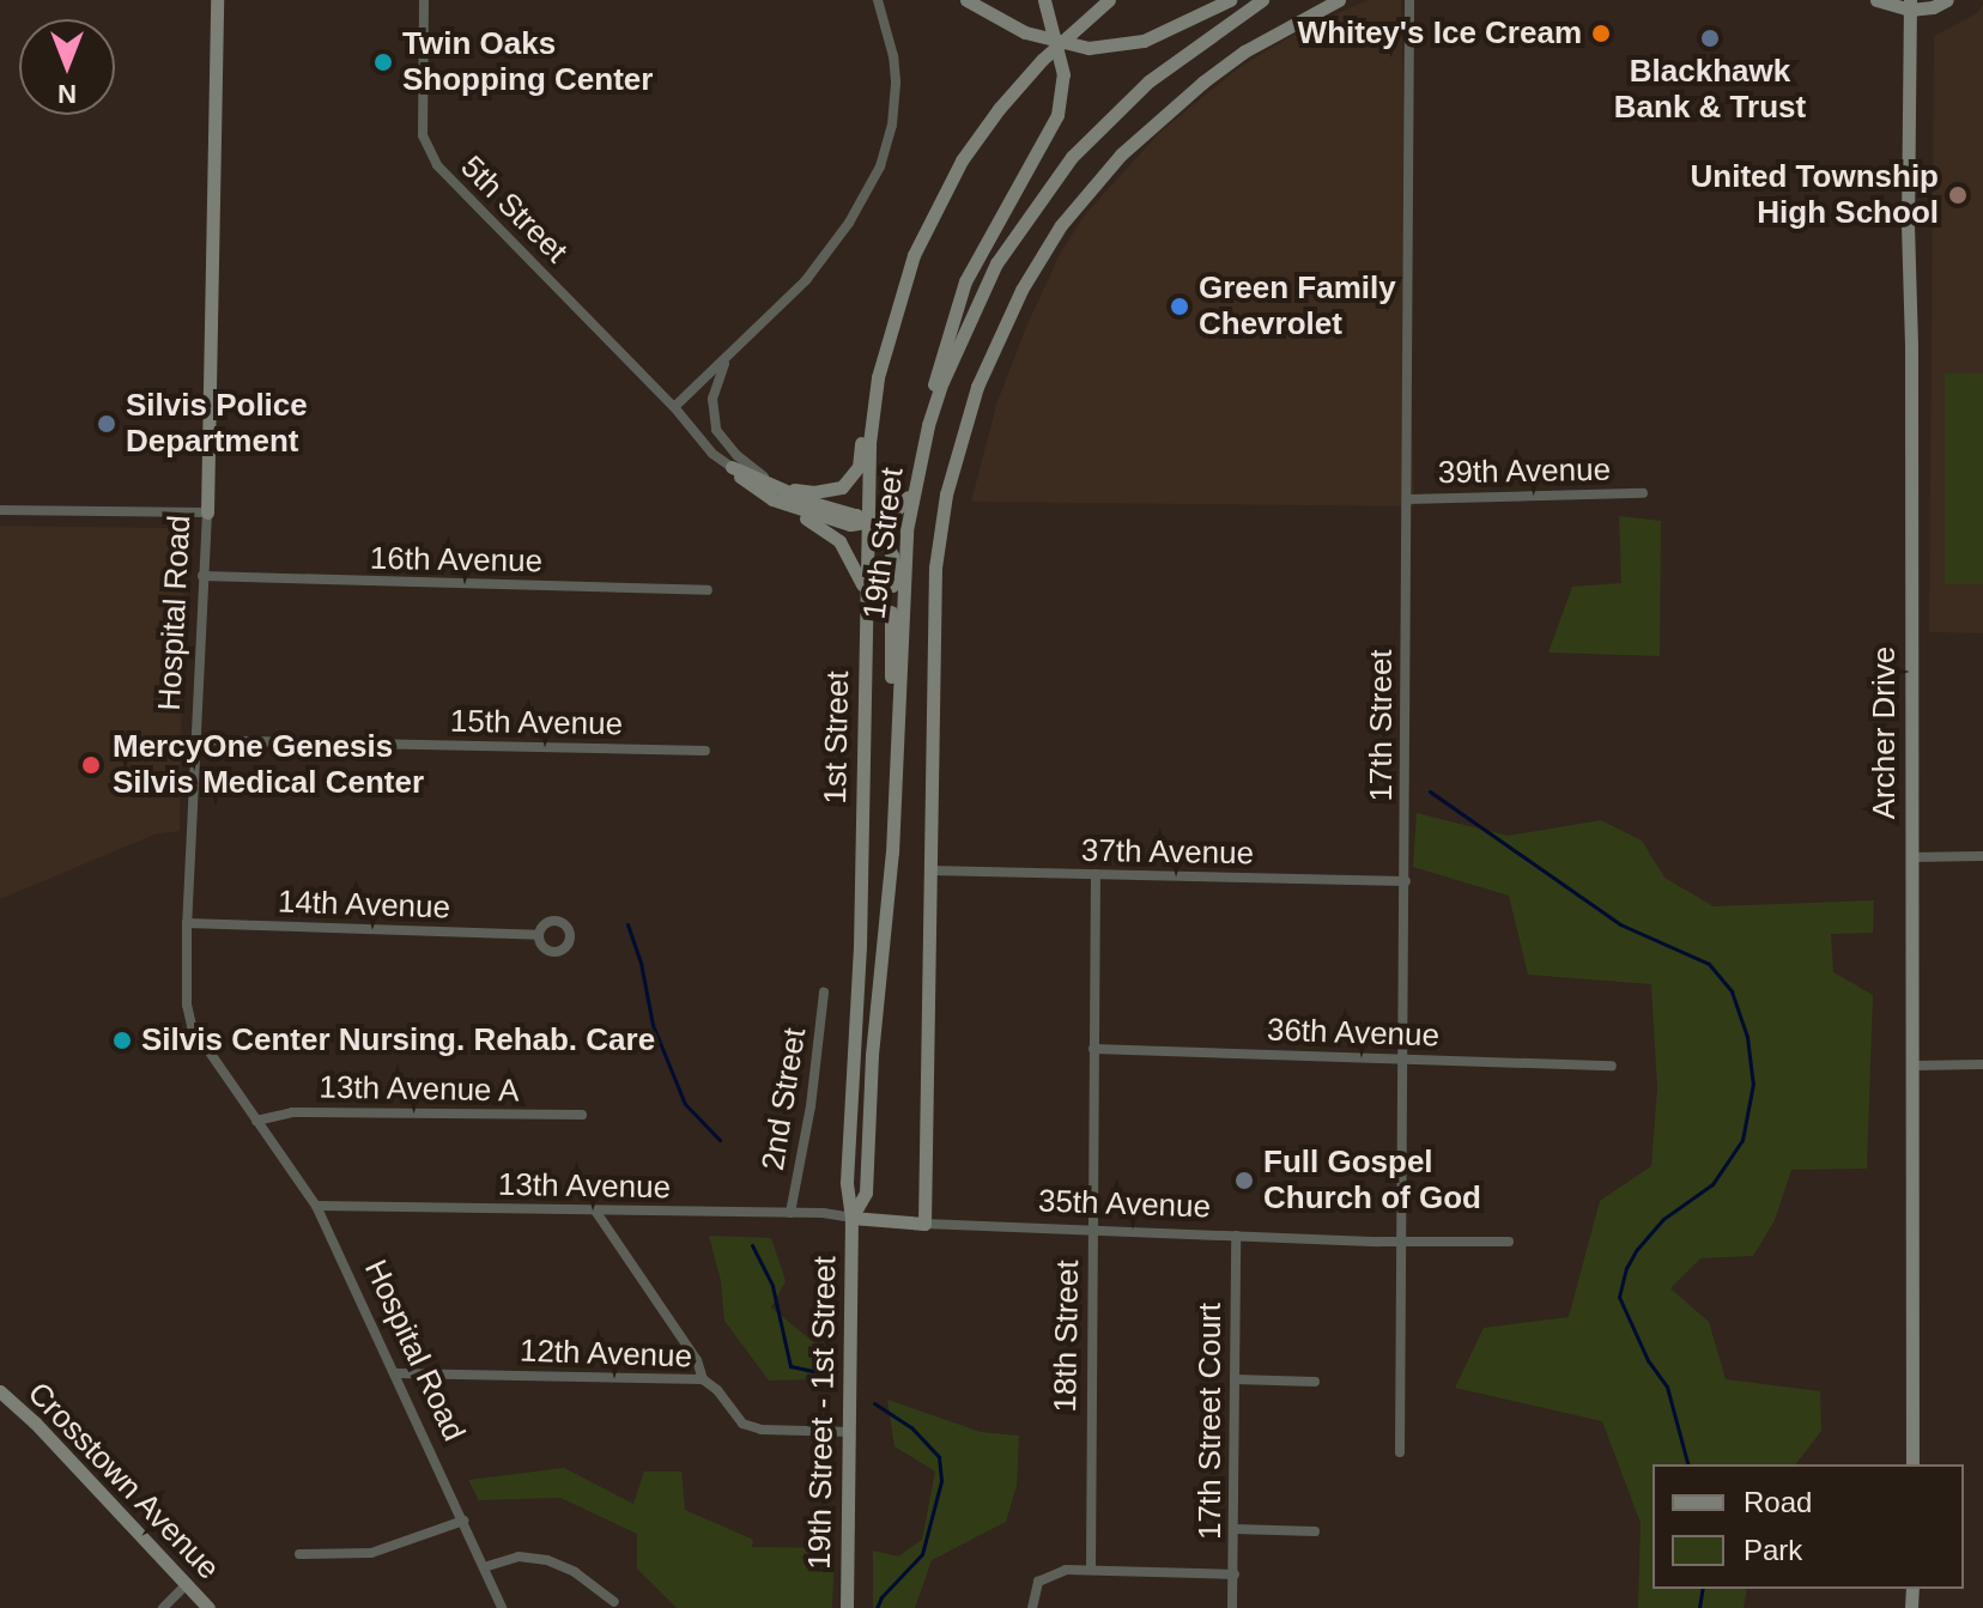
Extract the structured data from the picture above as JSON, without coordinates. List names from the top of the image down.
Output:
{
  "streets": {
    "main road": [
      "19th Street",
      "Hospital Road",
      "Archer Drive",
      "1st Street",
      "35th Avenue",
      "19th Street - 1st Street",
      "Crosstown Avenue"
    ],
    "street": [
      "5th Street",
      "39th Avenue",
      "16th Avenue",
      "15th Avenue",
      "17th Street",
      "37th Avenue",
      "14th Avenue",
      "36th Avenue",
      "13th Avenue A",
      "2nd Street",
      "13th Avenue",
      "18th Street",
      "12th Avenue",
      "17th Street Court"
    ]
  },
  "crossings": [
    ["39th Avenue", "17th Street"],
    ["19th Street", "1st Street"],
    ["19th Street", "37th Avenue"],
    ["19th Street", "13th Avenue"],
    ["19th Street", "35th Avenue"],
    ["19th Street", "19th Street - 1st Street"],
    ["16th Avenue", "Hospital Road"],
    ["Hospital Road", "15th Avenue"],
    ["Hospital Road", "14th Avenue"],
    ["Hospital Road", "13th Avenue A"],
    ["Hospital Road", "13th Avenue"],
    ["Hospital Road", "12th Avenue"],
    ["17th Street", "37th Avenue"],
    ["17th Street", "36th Avenue"],
    ["17th Street", "35th Avenue"],
    ["1st Street", "13th Avenue"],
    ["1st Street", "35th Avenue"],
    ["1st Street", "19th Street - 1st Street"],
    ["37th Avenue", "18th Street"],
    ["36th Avenue", "18th Street"],
    ["2nd Street", "13th Avenue"],
    ["13th Avenue", "35th Avenue"],
    ["13th Avenue", "19th Street - 1st Street"],
    ["35th Avenue", "18th Street"],
    ["35th Avenue", "19th Street - 1st Street"],
    ["35th Avenue", "17th Street Court"],
    ["12th Avenue", "19th Street - 1st Street"]
  ],
  "places": [
    "Whitey's Ice Cream",
    "Blackhawk Bank & Trust",
    "Twin Oaks Shopping Center",
    "United Township High School",
    "Green Family Chevrolet",
    "Silvis Police Department",
    "MercyOne Genesis Silvis Medical Center",
    "Silvis Center Nursing. Rehab. Care",
    "Full Gospel Church of God"
  ],
  "legend": ["Road", "Park"],
  "north": "bottom"
}
